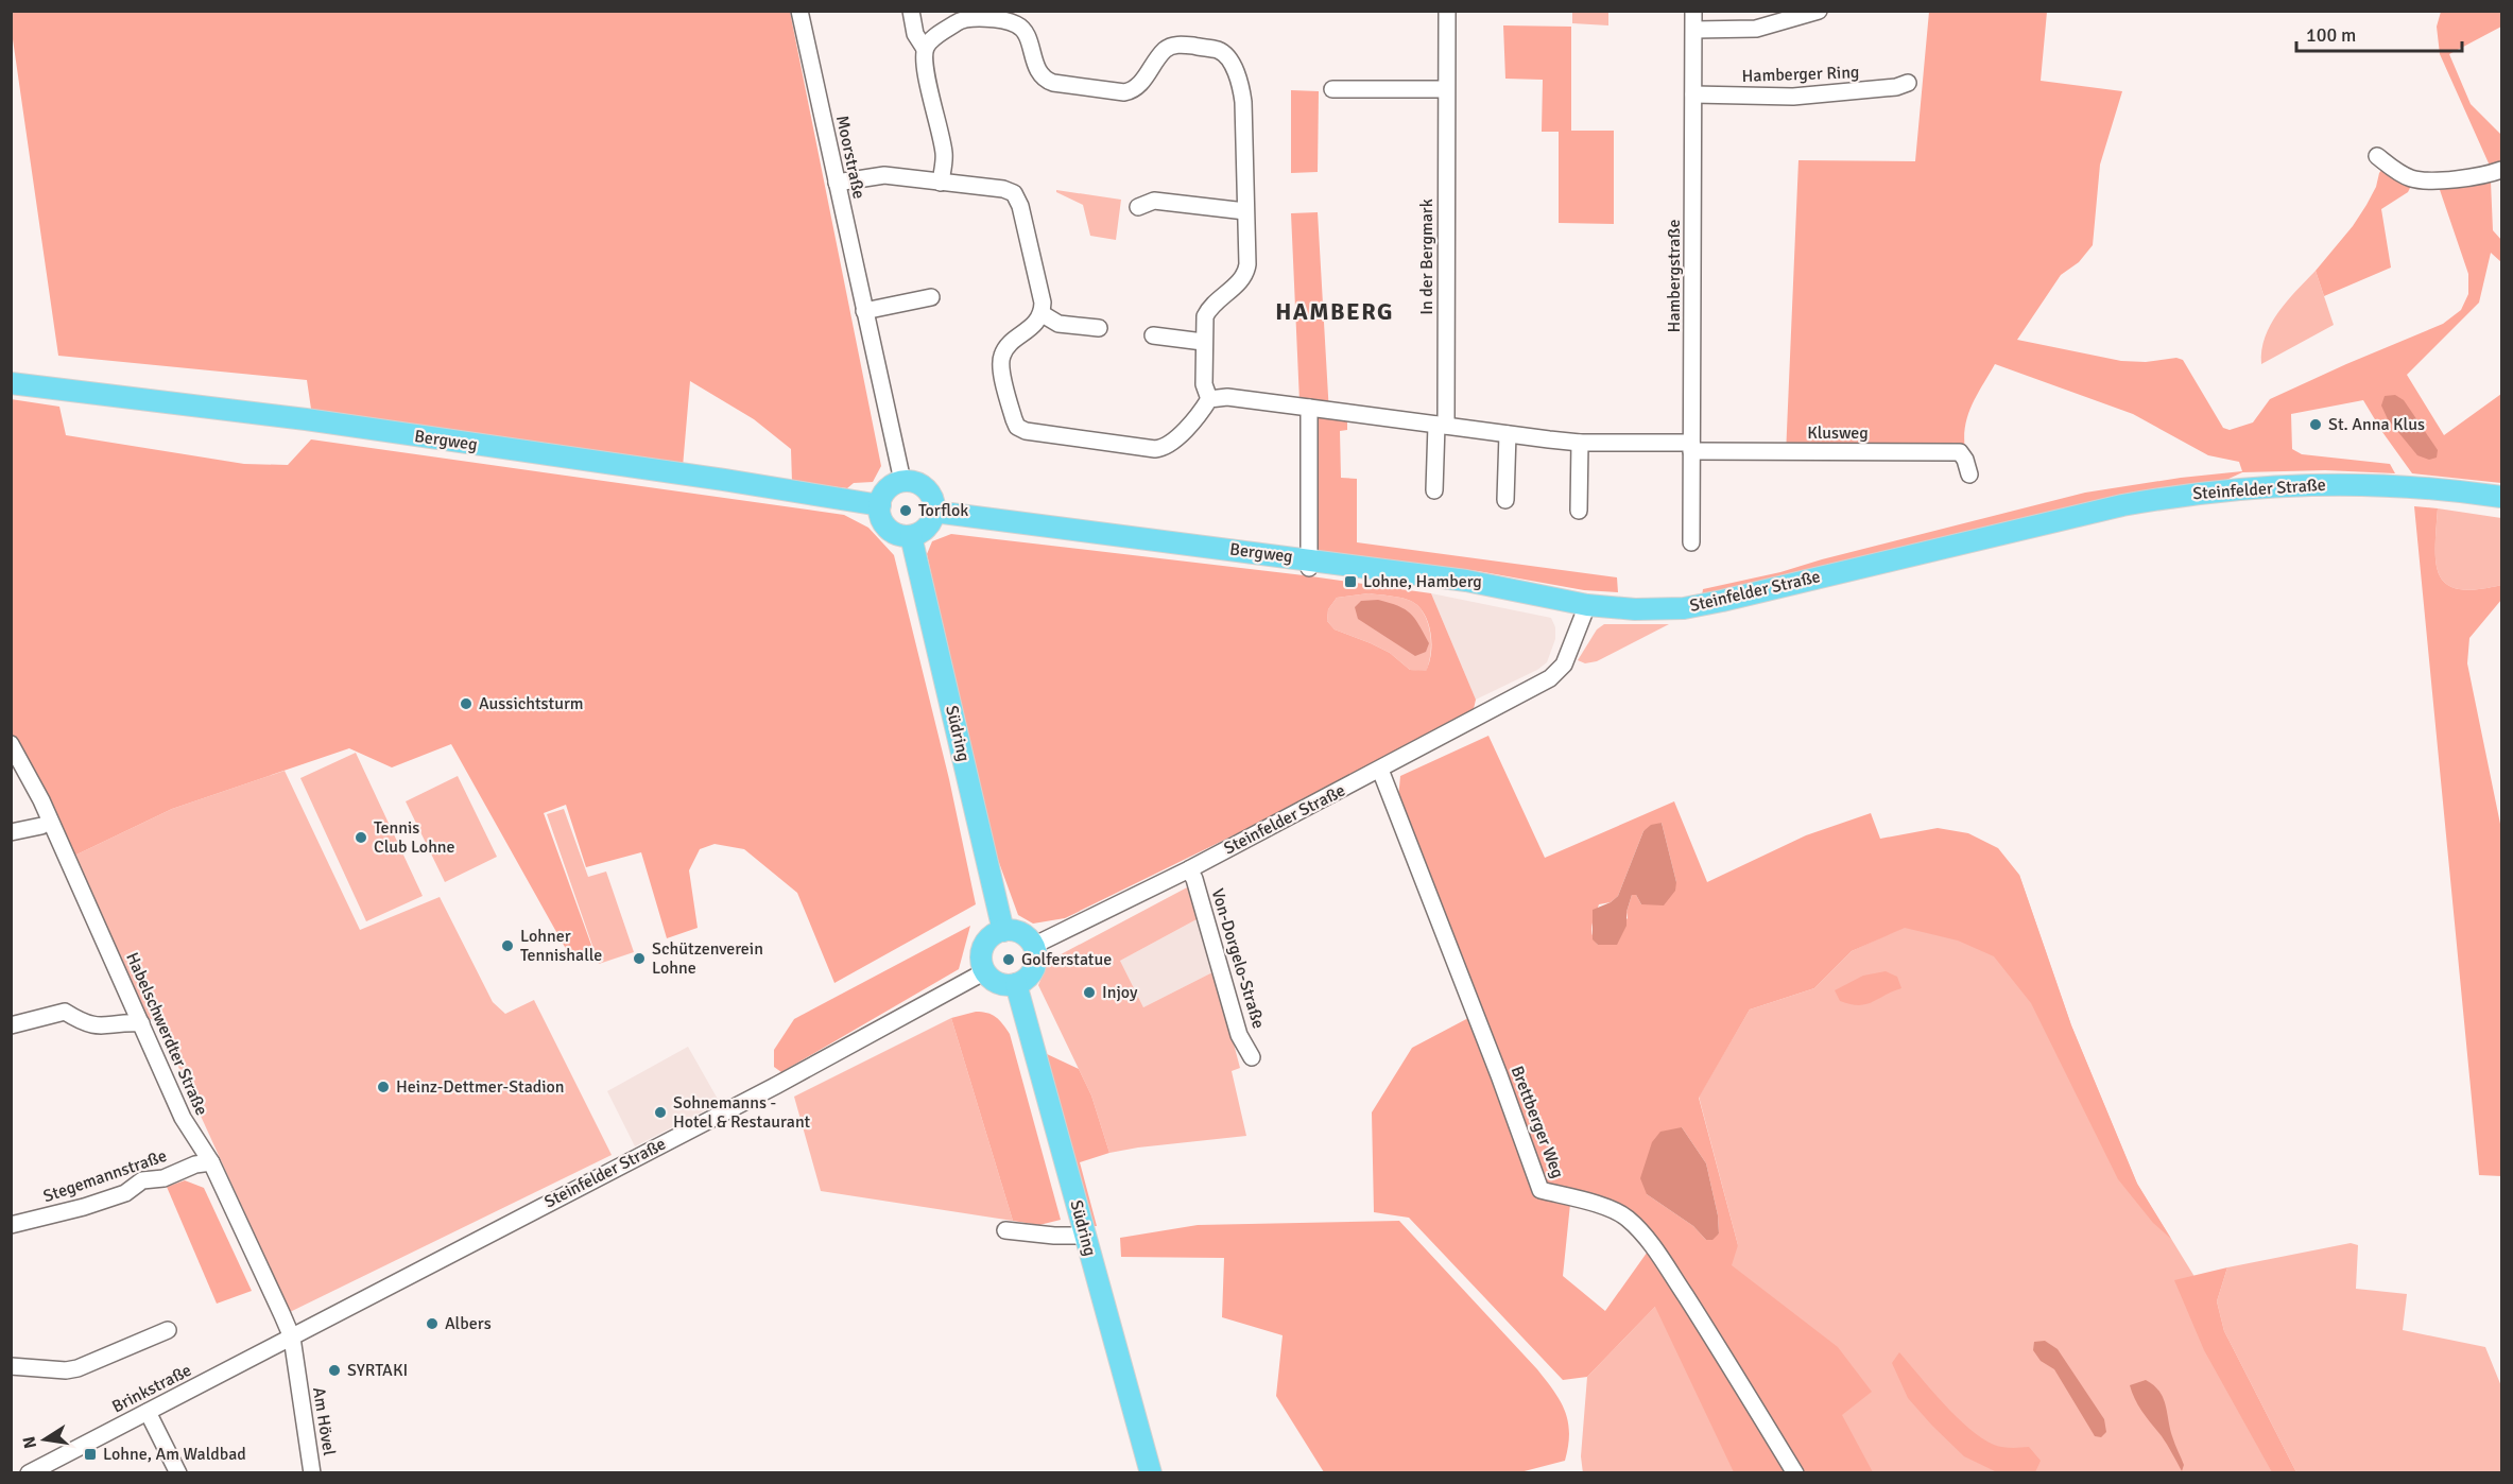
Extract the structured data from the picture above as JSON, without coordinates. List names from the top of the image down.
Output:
{
  "streets": {
    "main road": ["Bergweg", "Steinfelder Straße", "Südring"],
    "street": [
      "Hamberger Ring",
      "Moorstraße",
      "In der Bergmark",
      "Hambergstraße",
      "Klusweg",
      "Von-Dorgelo-Straße",
      "Habelschwerdter Straße",
      "Brettberger Weg",
      "Stegemannstraße",
      "Brinkstraße",
      "Am Hövel"
    ]
  },
  "crossings": [
    ["Hamberger Ring", "Hambergstraße"],
    ["Moorstraße", "Bergweg"],
    ["Moorstraße", "Südring"],
    ["Hambergstraße", "Klusweg"],
    ["Bergweg", "Steinfelder Straße"],
    ["Bergweg", "Südring"],
    ["Steinfelder Straße", "Südring"],
    ["Steinfelder Straße", "Von-Dorgelo-Straße"],
    ["Steinfelder Straße", "Habelschwerdter Straße"],
    ["Steinfelder Straße", "Brettberger Weg"],
    ["Steinfelder Straße", "Brinkstraße"],
    ["Steinfelder Straße", "Am Hövel"],
    ["Habelschwerdter Straße", "Stegemannstraße"],
    ["Habelschwerdter Straße", "Brinkstraße"],
    ["Habelschwerdter Straße", "Am Hövel"],
    ["Brinkstraße", "Am Hövel"]
  ],
  "districts": ["HAMBERG"],
  "places": {
    "other": [
      "St. Anna Klus",
      "Torflok",
      "Aussichtsturm",
      "Tennis Club Lohne",
      "Lohner Tennishalle",
      "Schützenverein Lohne",
      "Golferstatue",
      "Injoy",
      "Heinz-Dettmer-Stadion",
      "Sohnemanns - Hotel & Restaurant",
      "Albers",
      "SYRTAKI"
    ],
    "transit": ["Lohne, Hamberg", "Lohne, Am Waldbad"]
  },
  "scale_bar": "100 m",
  "north": "left"
}
